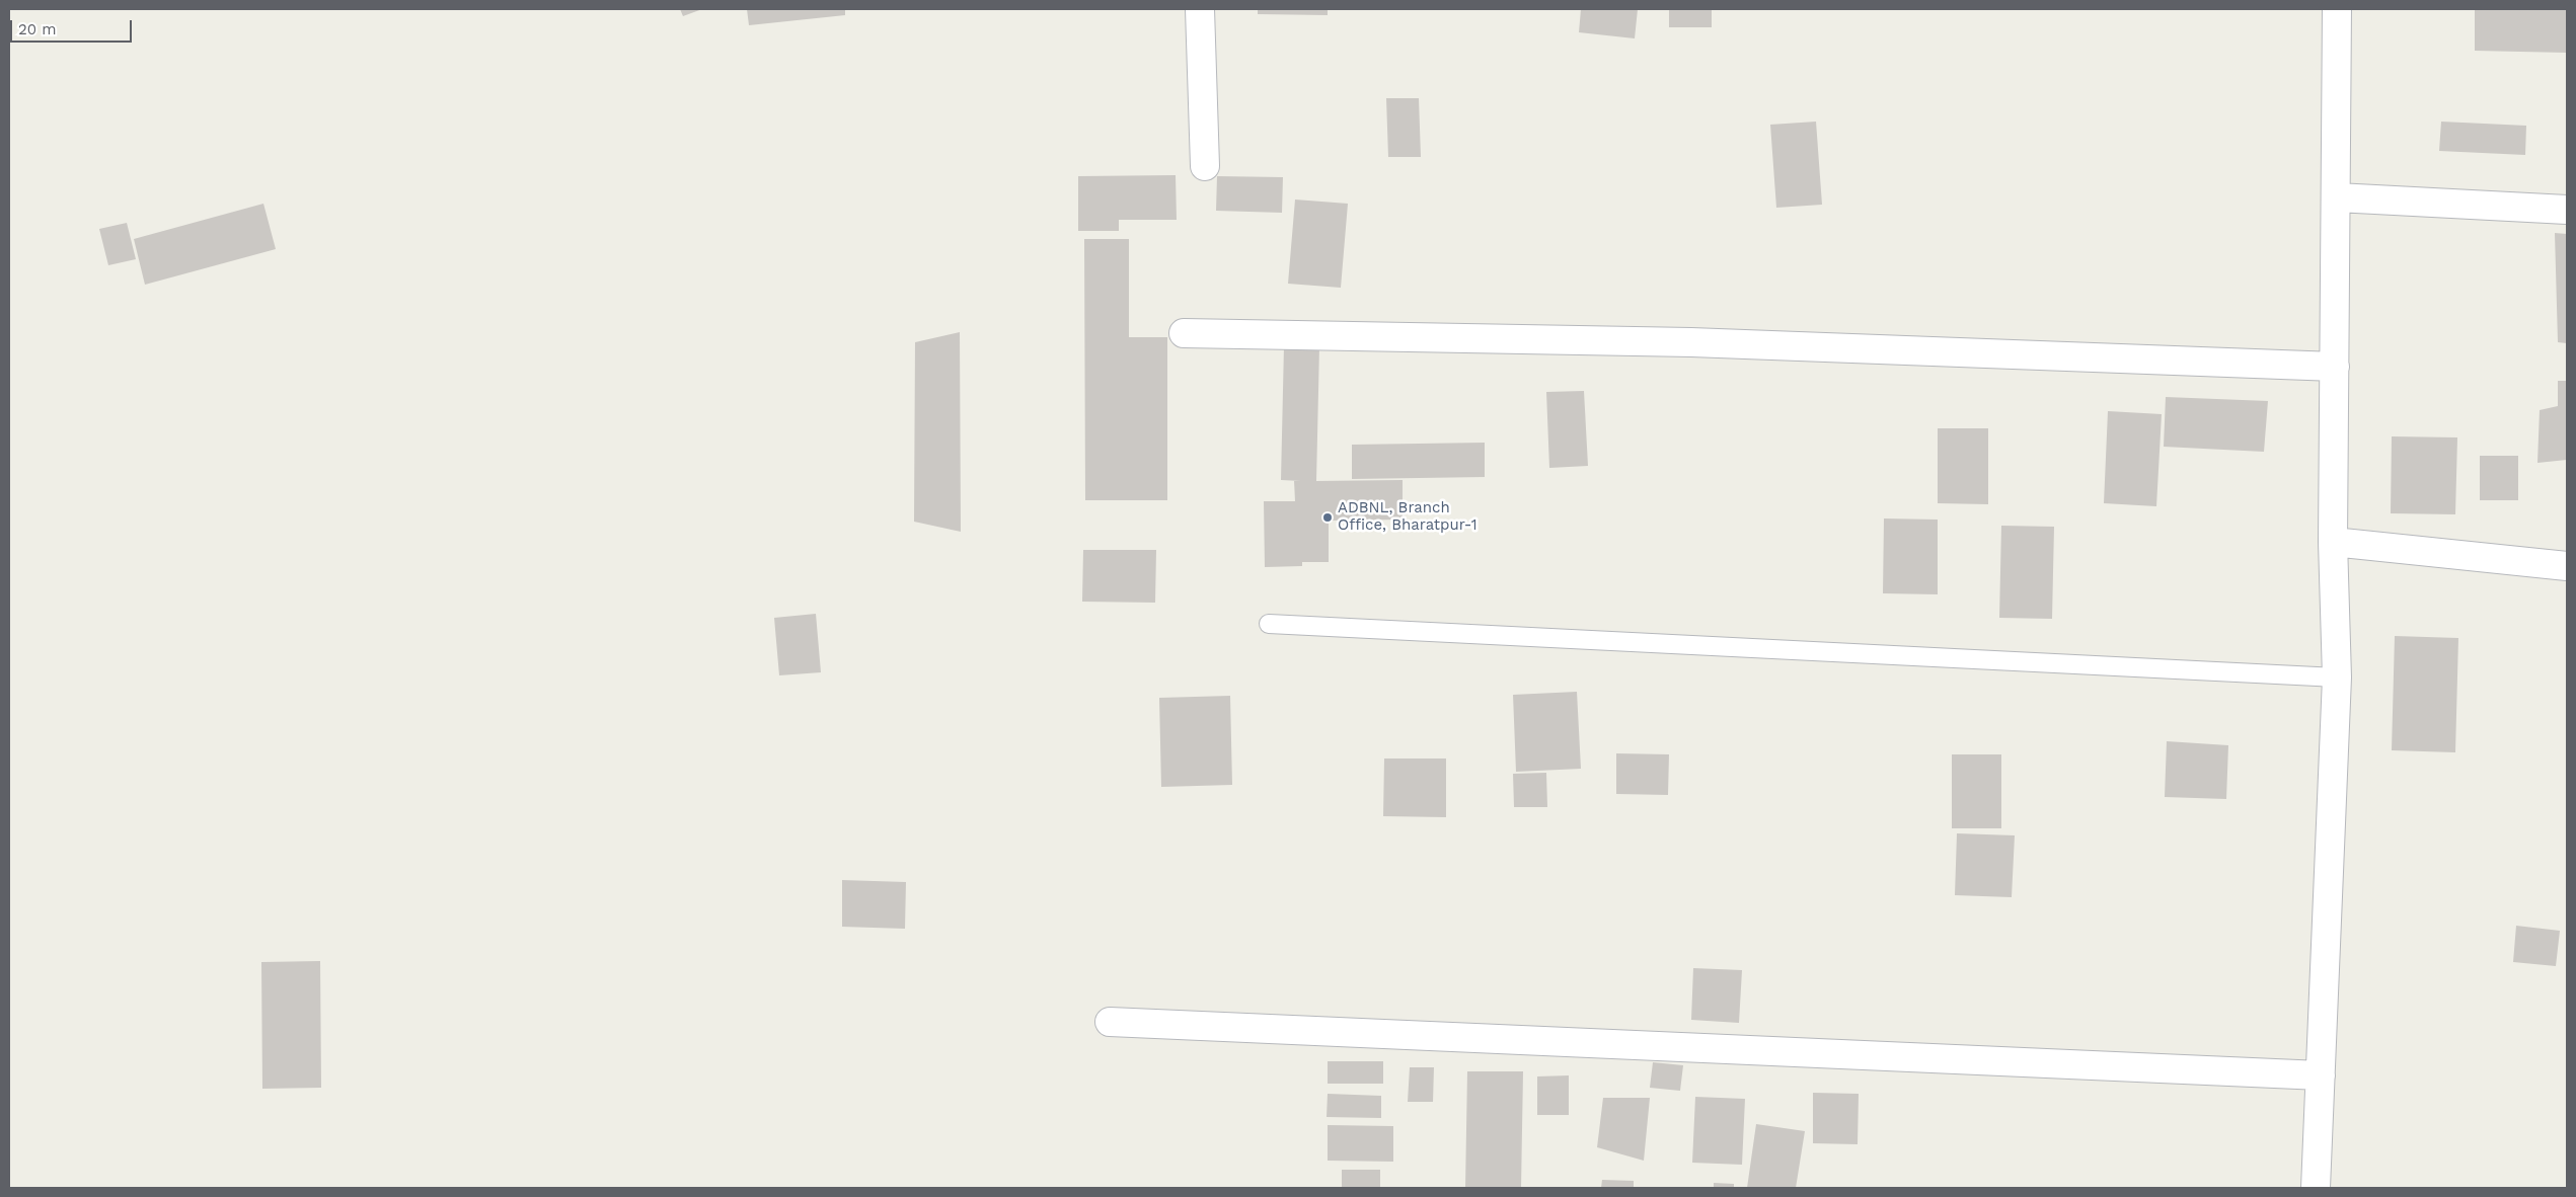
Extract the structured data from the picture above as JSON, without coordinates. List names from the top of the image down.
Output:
{
  "places": ["ADBNL, Branch Office, Bharatpur-1"],
  "scale_bar": "20 m"
}
